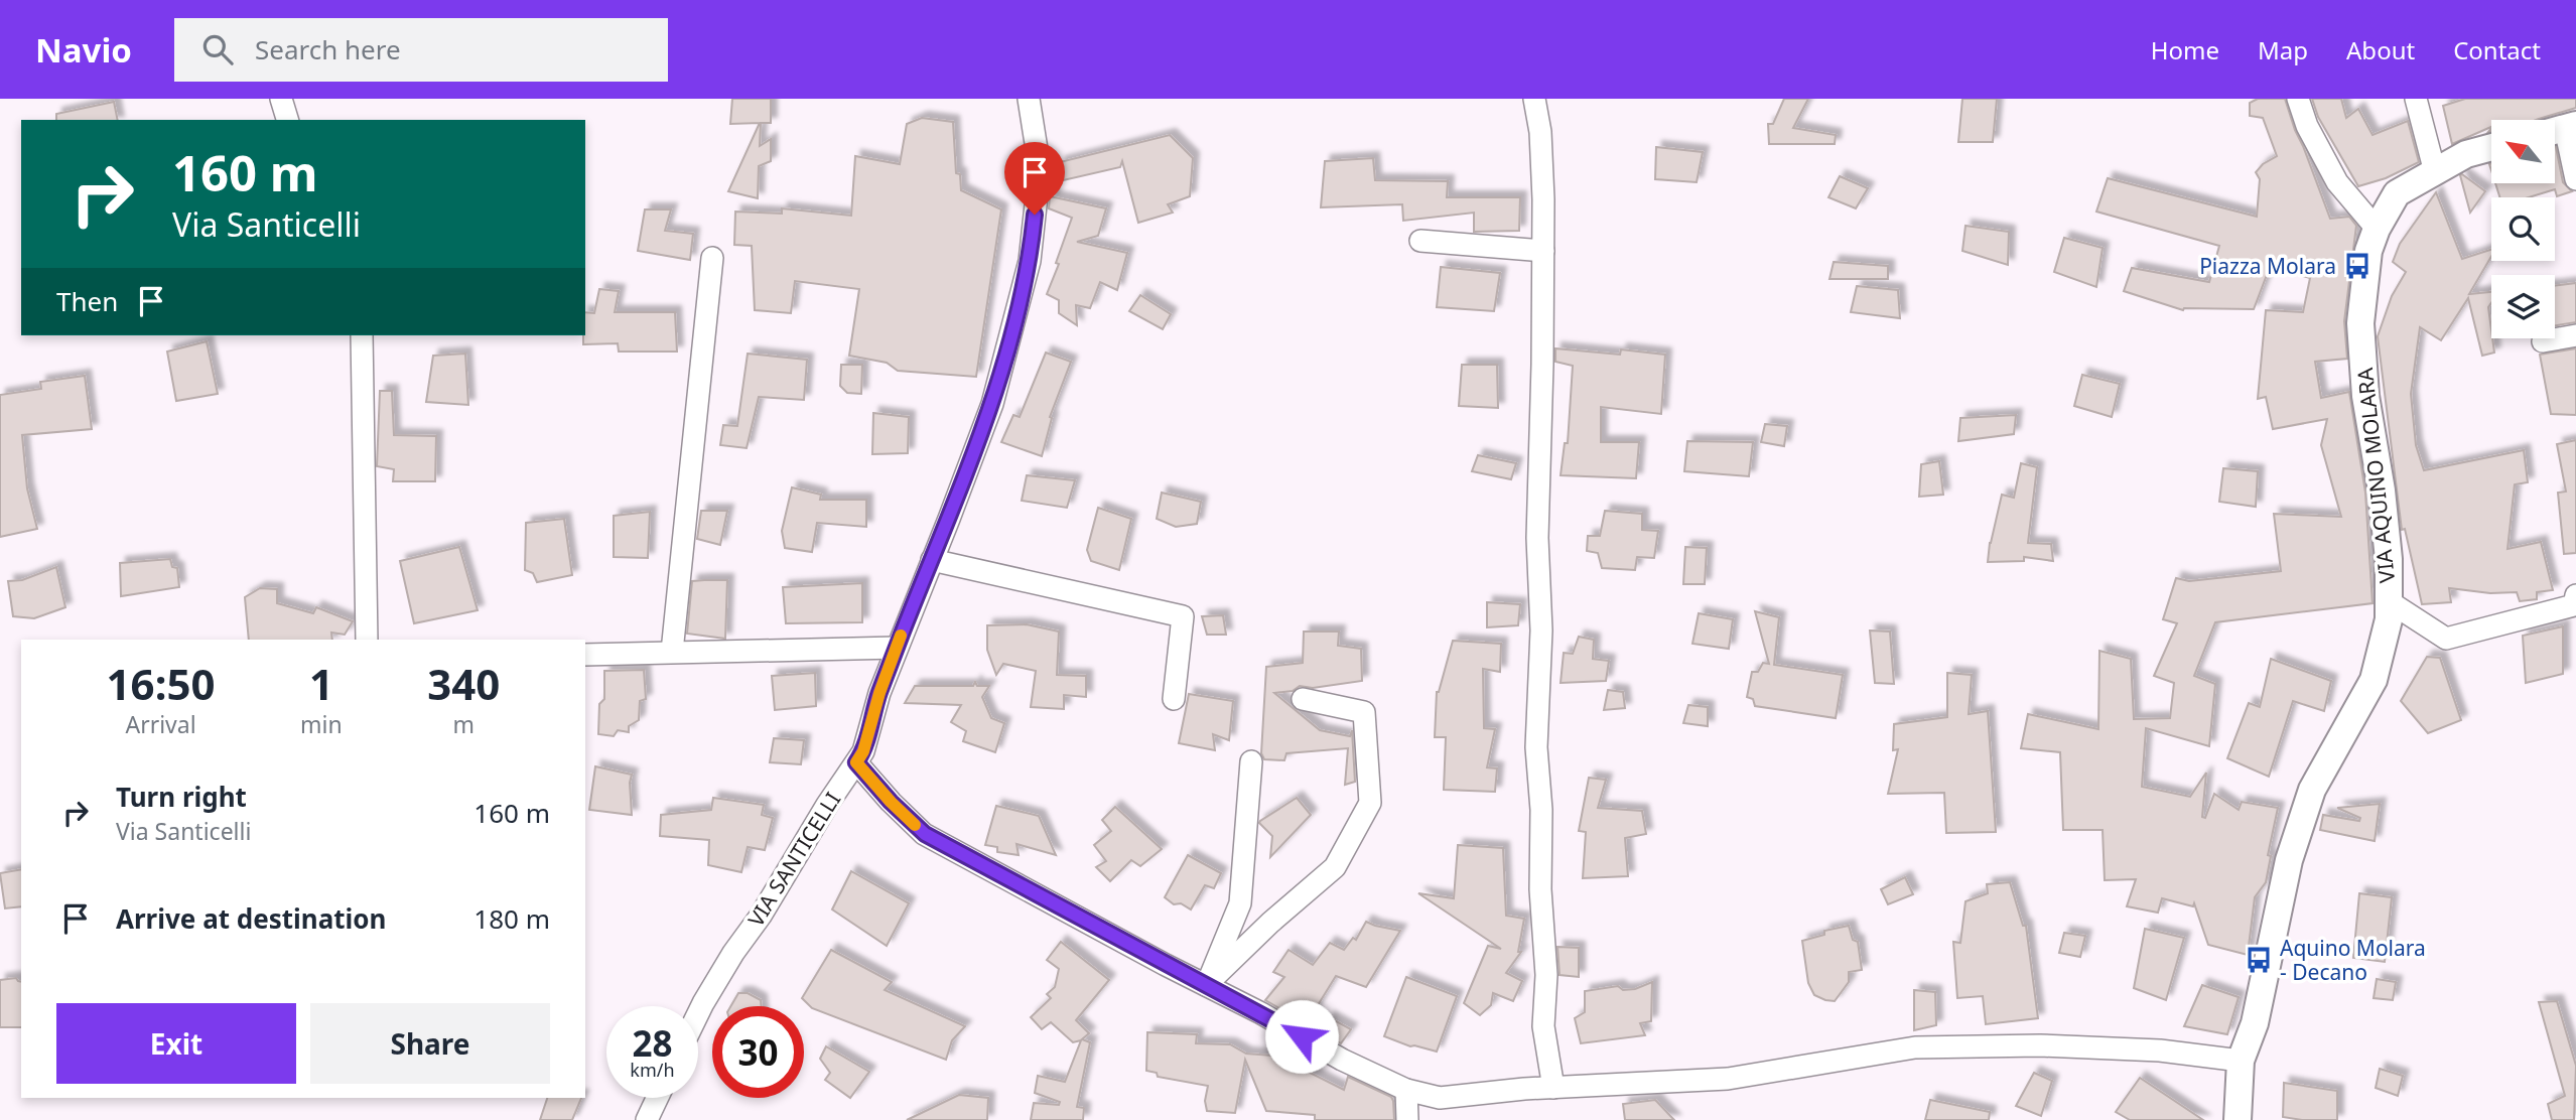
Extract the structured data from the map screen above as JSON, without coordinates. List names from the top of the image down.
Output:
{
  "streets": {
    "street": ["VIA AQUINO MOLARA", "VIA SANTICELLI"]
  },
  "places": {
    "bus stop": ["Piazza Molara", "Aquino Molara - Decano"]
  },
  "north": "top left",
  "page": {
    "header": "Navio",
    "search": "Search here",
    "nav": [
      "Home",
      "Map",
      "About",
      "Contact"
    ],
    "turn": ["160 m", "Via Santicelli"],
    "then": "Then",
    "eta": [
      "16:50",
      "Arrival",
      "1",
      "min",
      "340",
      "m"
    ],
    "list": [
      {
        "name": "Turn right",
        "note": "Via Santicelli",
        "value": "160 m"
      },
      {
        "name": "Arrive at destination",
        "value": "180 m"
      }
    ],
    "buttons": ["Exit", "Share"],
    "speed": "28 km/h",
    "limit": "30"
  }
}
